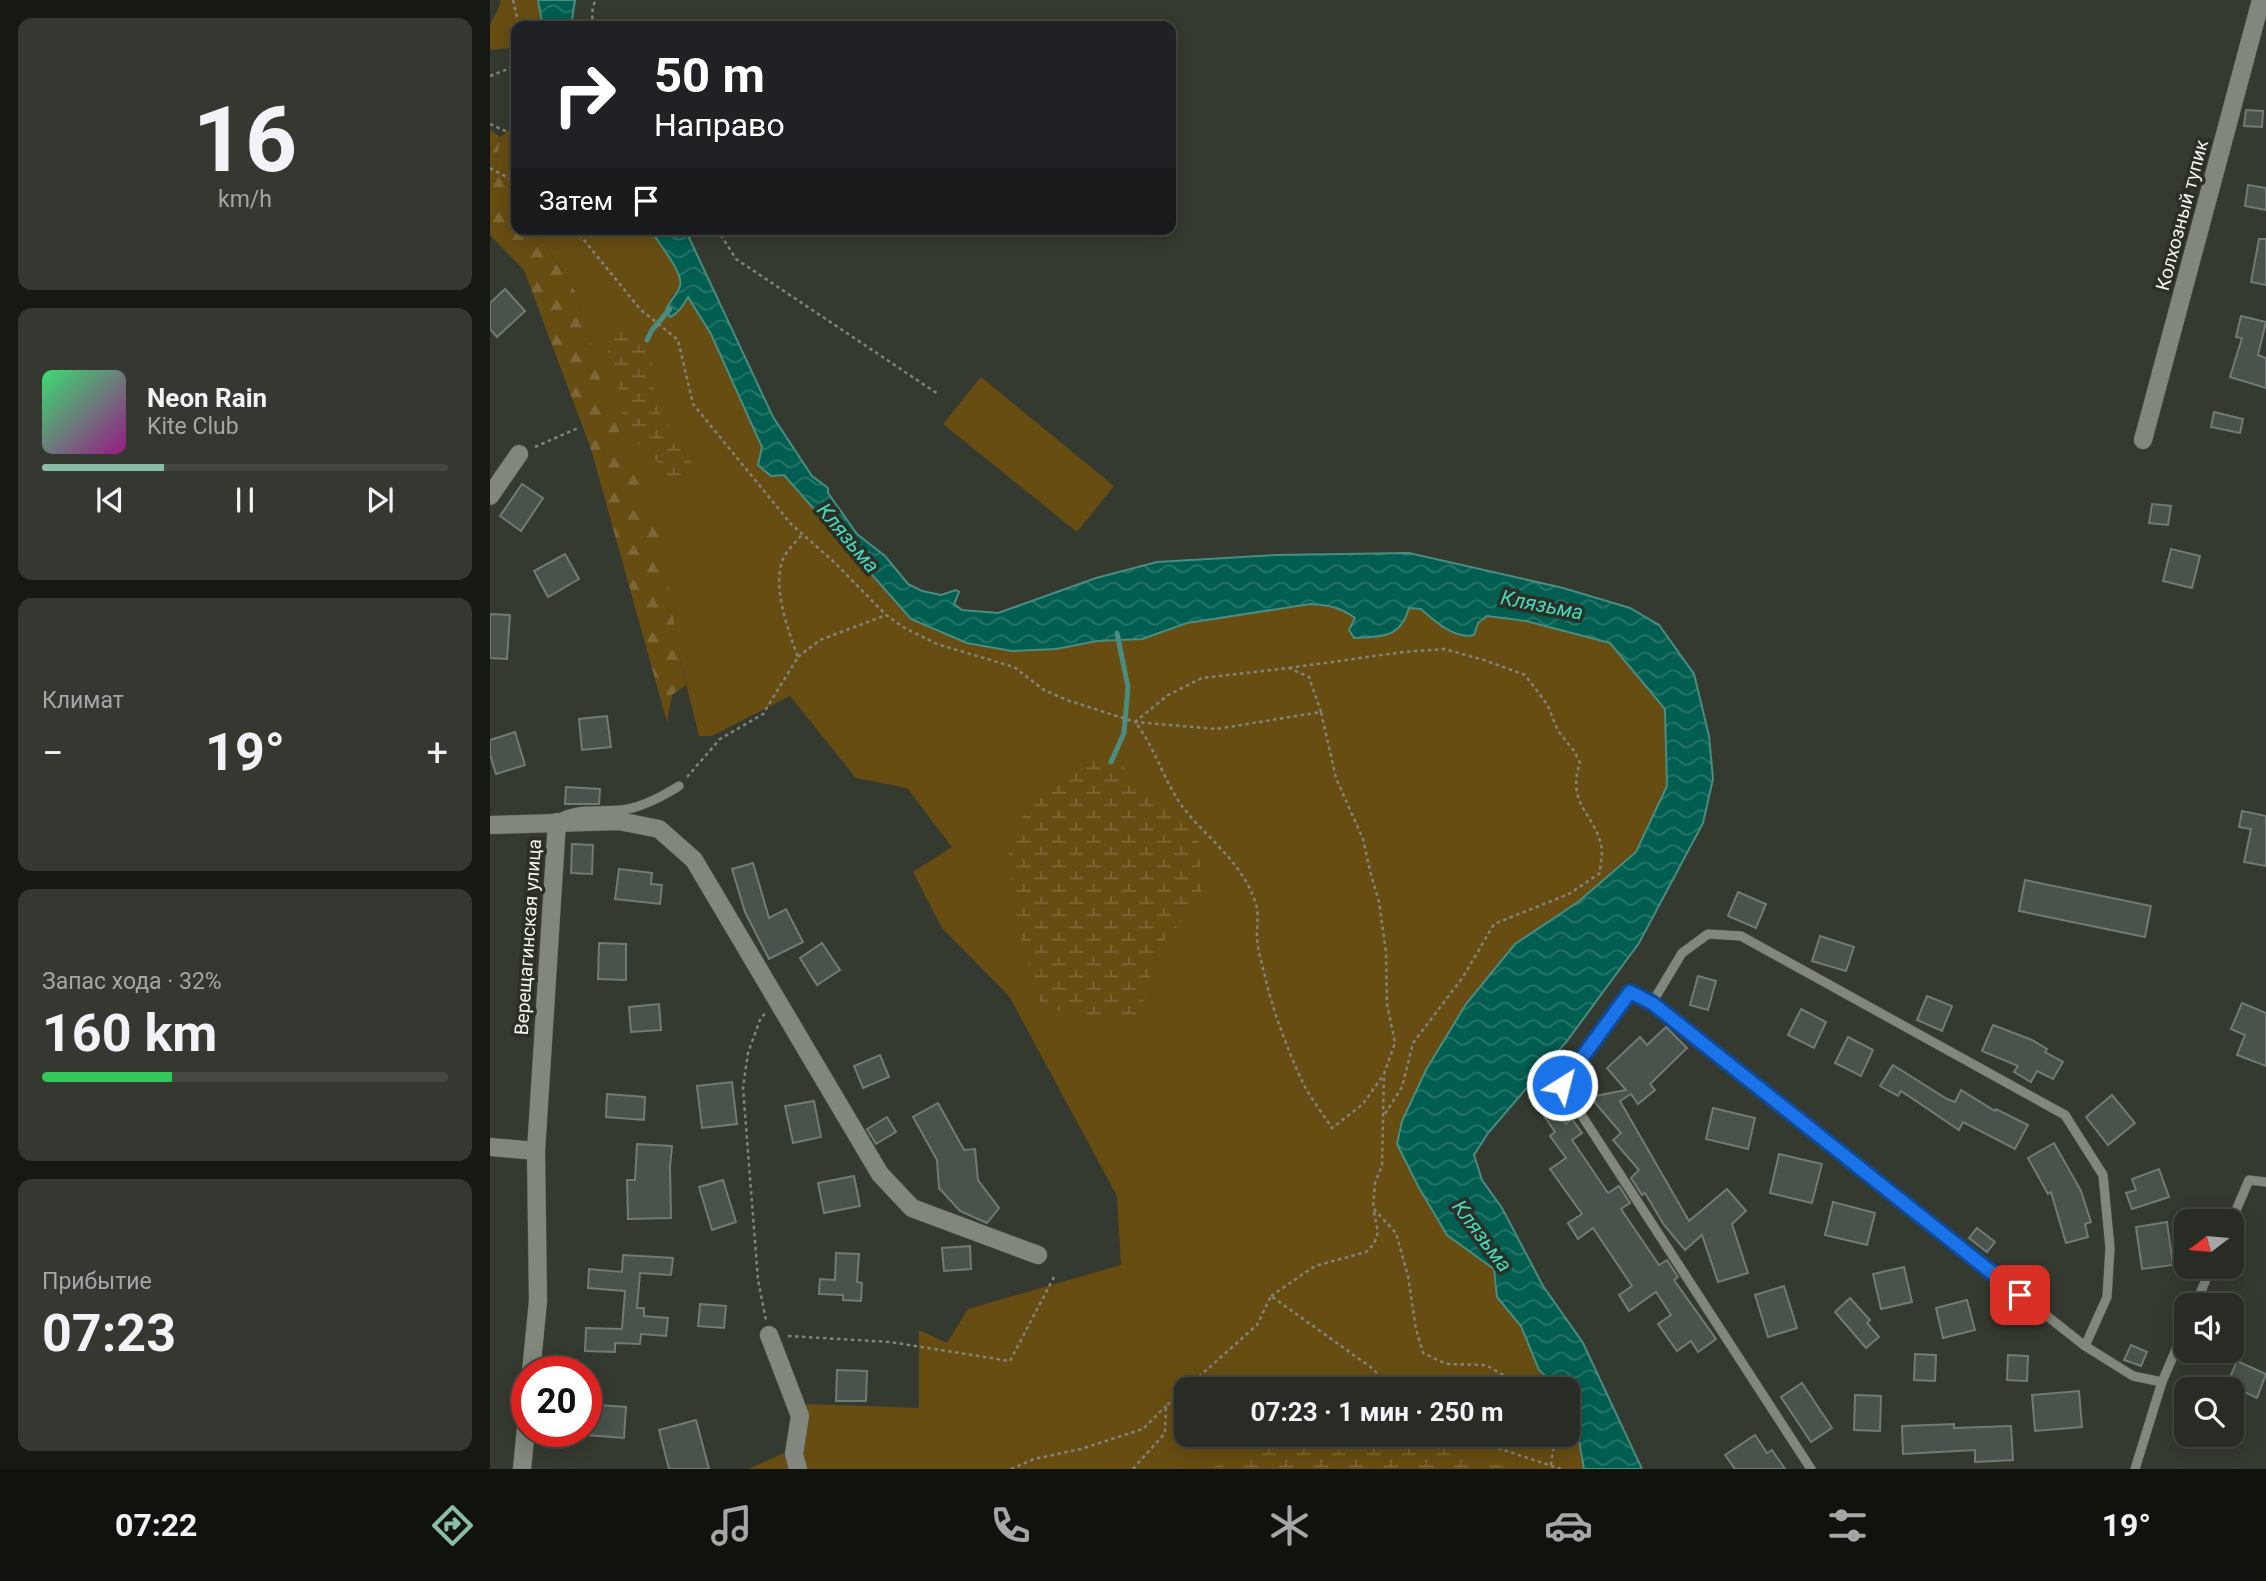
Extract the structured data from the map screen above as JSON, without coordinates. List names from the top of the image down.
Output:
{
  "streets": {
    "street": ["Колхозный тупик", "Верещагинская улица"]
  },
  "water": ["Клязьма"],
  "north": "left",
  "page": {
    "tile": [
      ["16", "km/h"],
      "Климат",
      ["Запас хода · 32%", "160 km"],
      ["Прибытие", "07:23"]
    ],
    "turn": ["50 m", "Направо"],
    "then": "Затем",
    "song": ["Neon Rain", "Kite Club"],
    "heat": ["−", "19°", "+"],
    "limit": "20",
    "trip": "07:23 · 1 мин · 250 m",
    "tabs": ["07:22", "19°"]
  }
}
